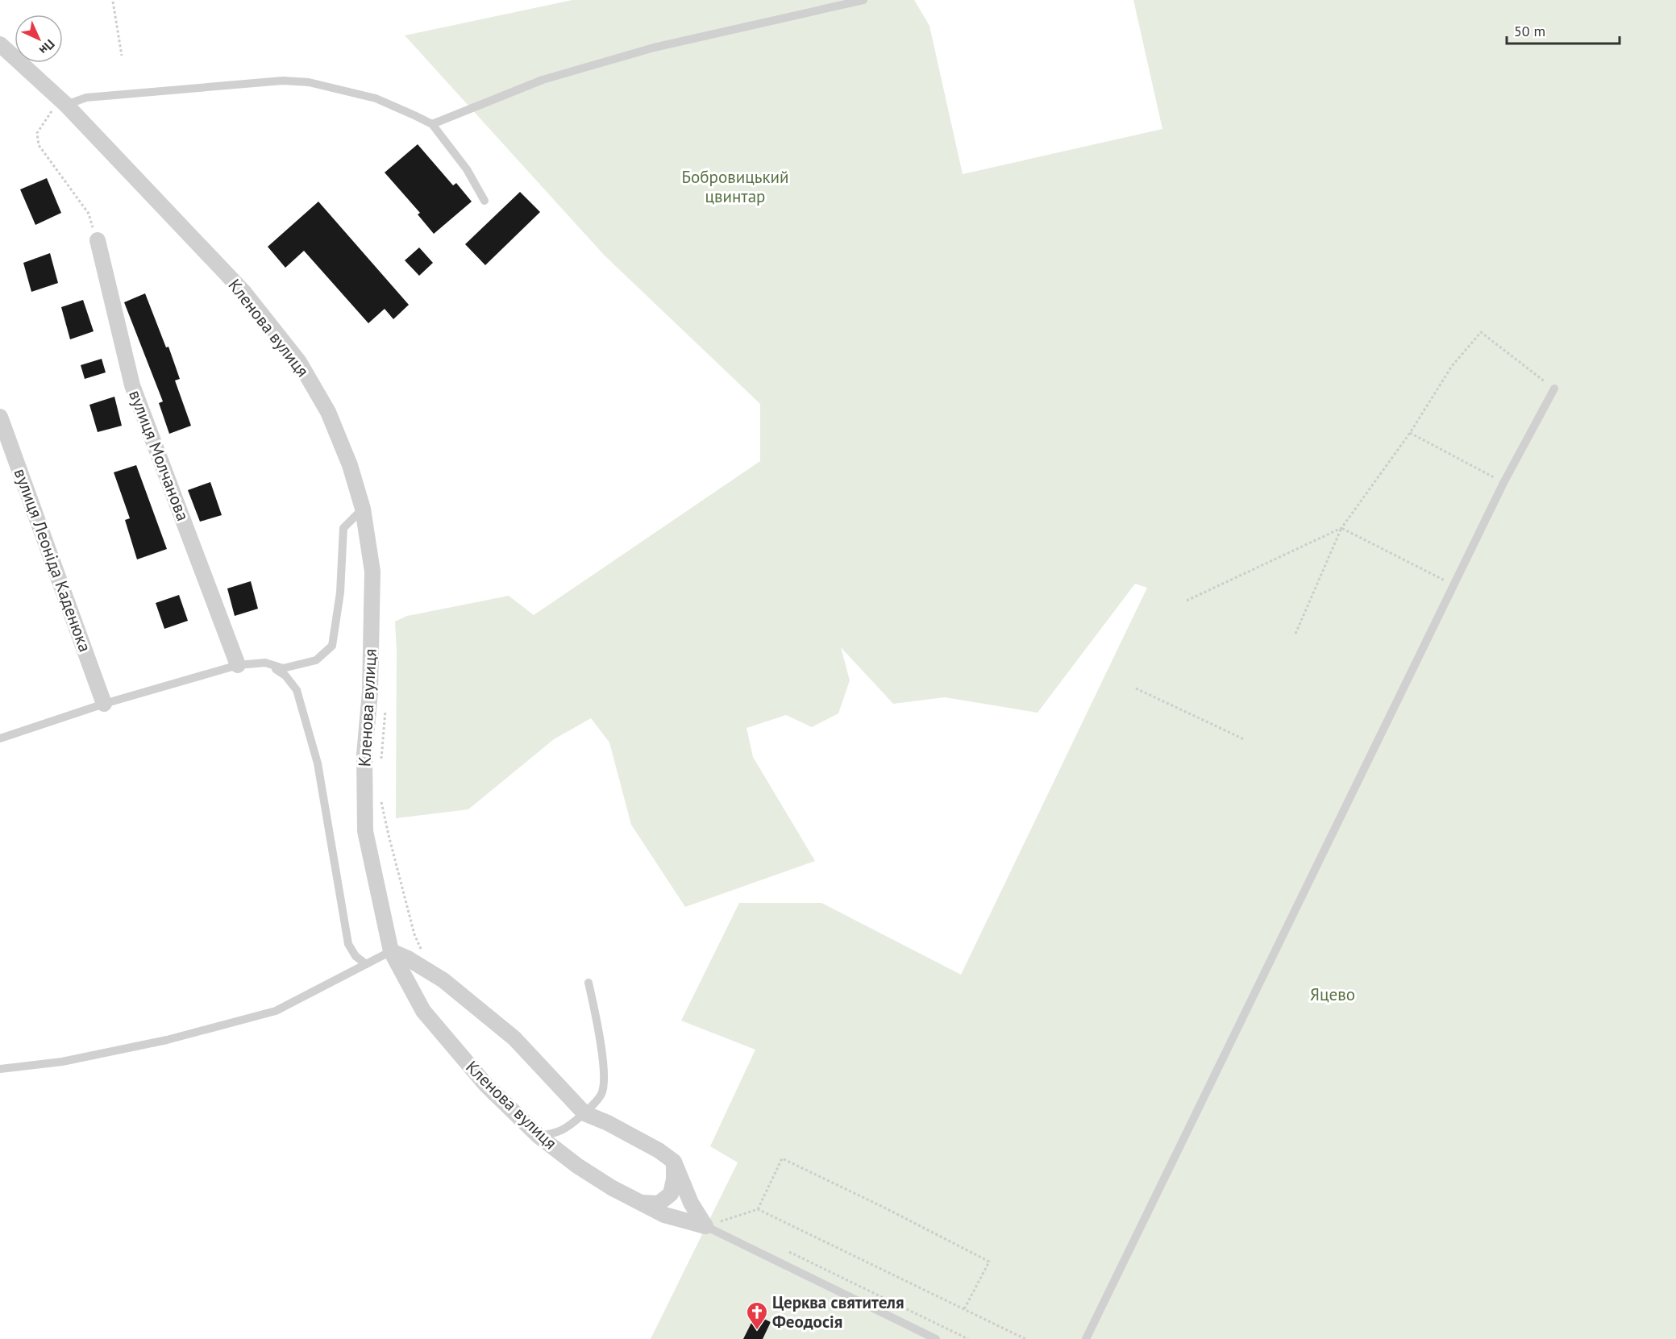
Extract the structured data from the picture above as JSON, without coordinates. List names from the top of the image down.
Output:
{
  "streets": {
    "street": ["Кленова вулиця", "вулиця Молчанова", "вулиця Леоніда Каденюка"]
  },
  "parks": ["Бобровицький цвинтар", "Яцево"],
  "places": {
    "church": ["Церква святителя Феодосія"]
  },
  "scale_bar": "50 m",
  "north": "bottom right"
}
